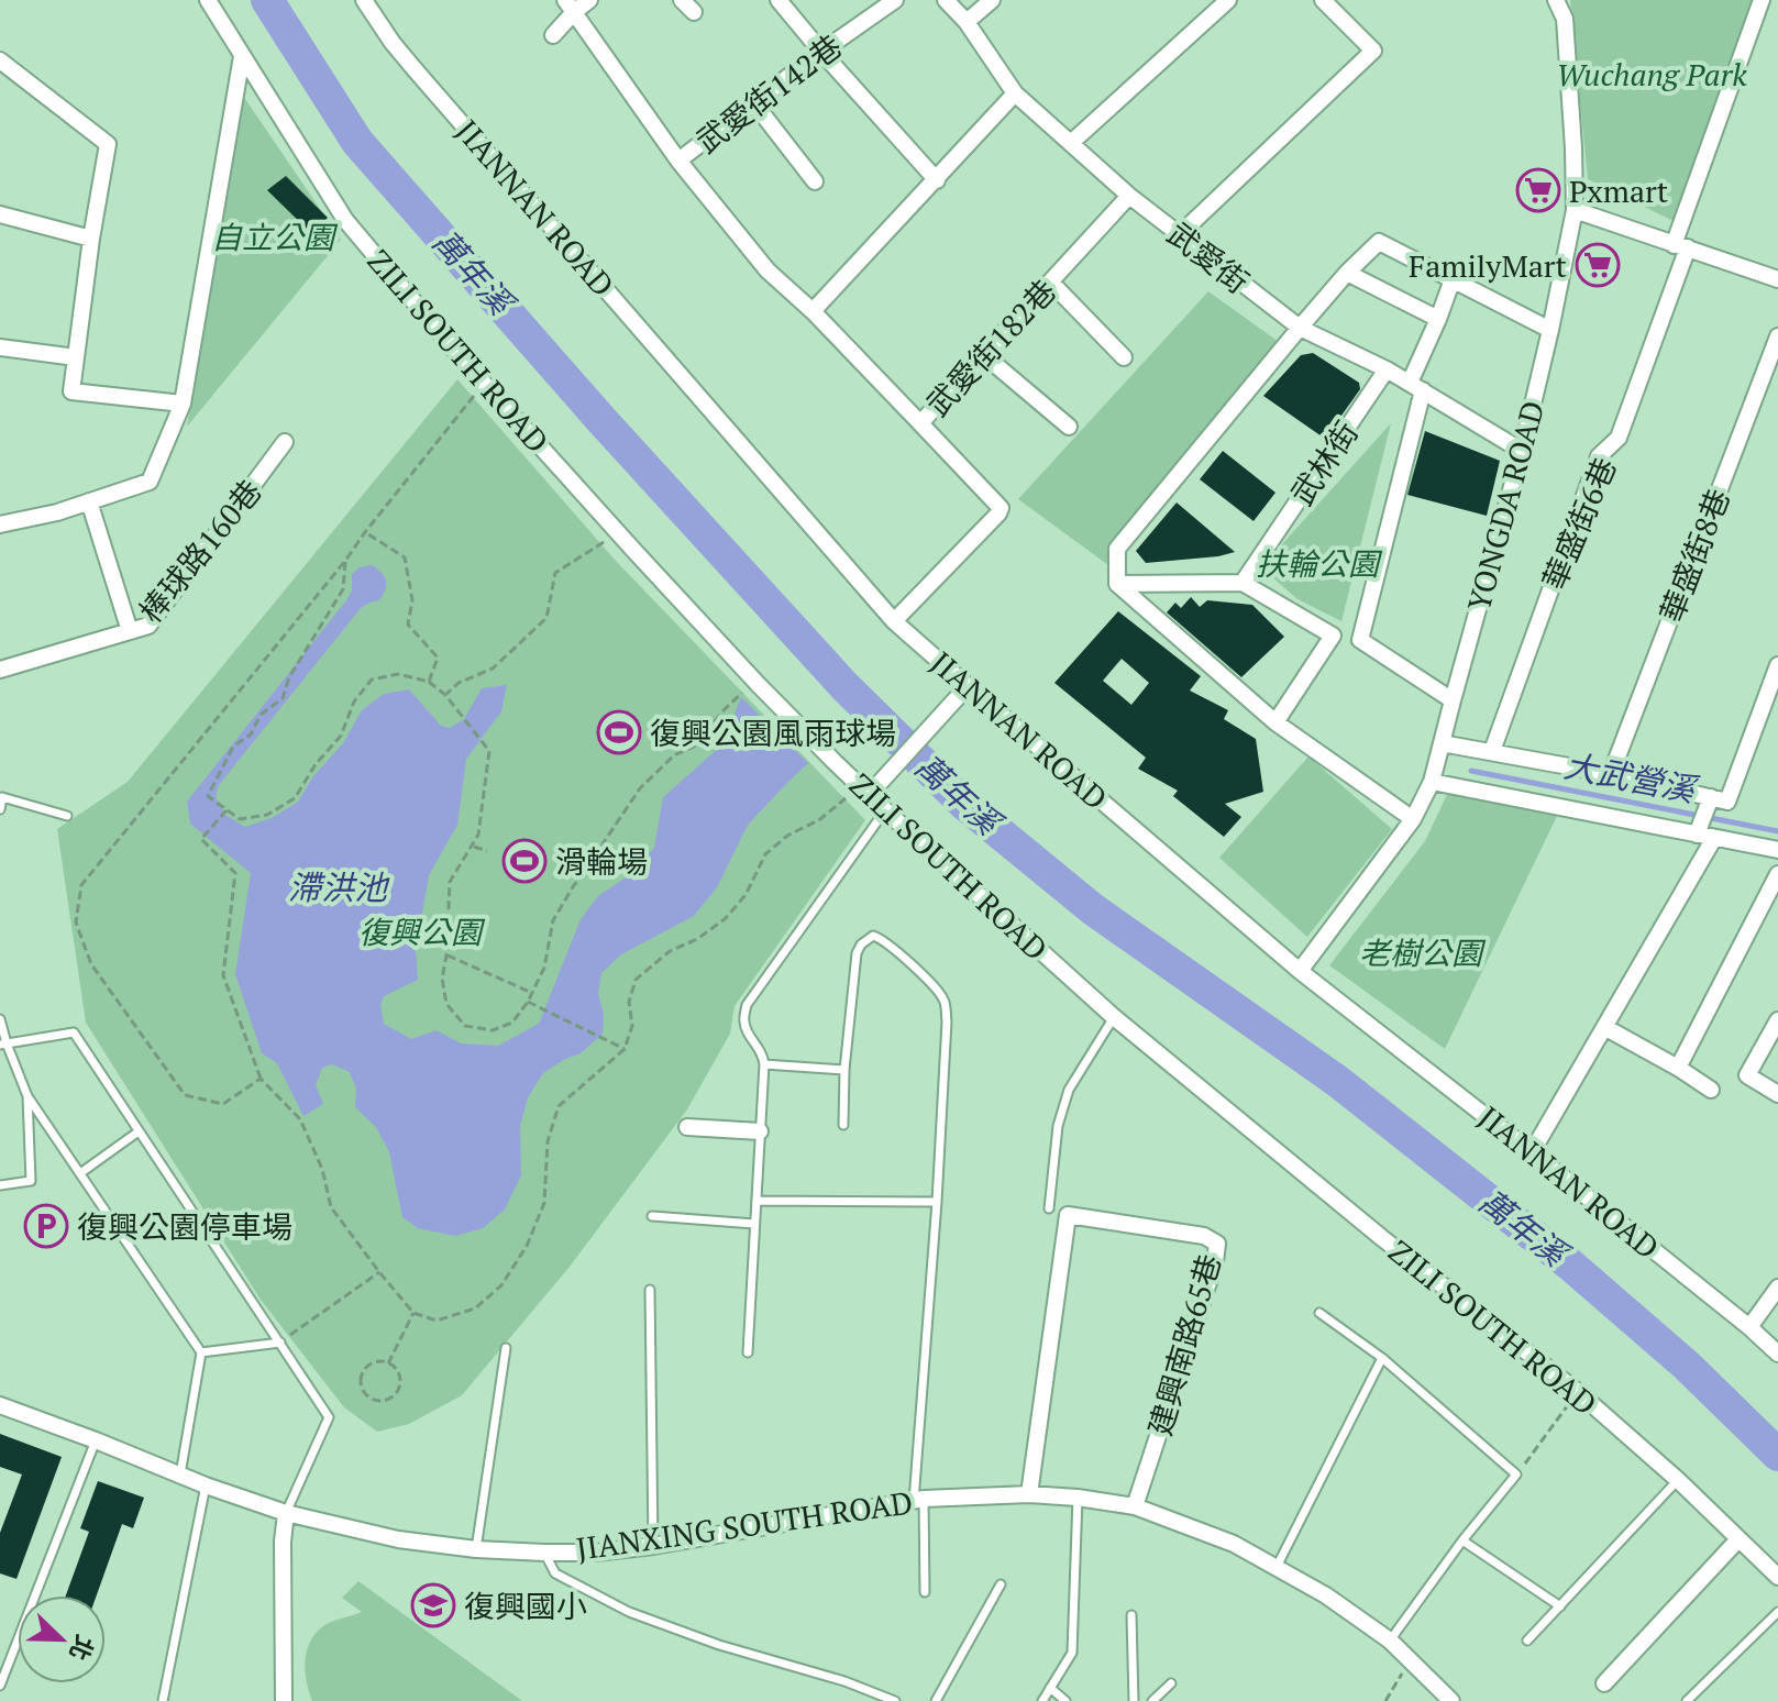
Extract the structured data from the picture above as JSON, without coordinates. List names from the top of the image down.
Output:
{
  "streets": {
    "street": [
      "武愛街142巷",
      "JIANNAN ROAD",
      "武愛街",
      "武愛街182巷",
      "ZILI SOUTH ROAD",
      "武林街",
      "YONGDA ROAD",
      "華盛街6巷",
      "棒球路160巷",
      "華盛街8巷",
      "建興南路65巷",
      "JIANXING SOUTH ROAD"
    ]
  },
  "crossings": [
    ["武愛街142巷", "武愛街182巷"],
    ["JIANNAN ROAD", "YONGDA ROAD"],
    ["武愛街", "武愛街182巷"],
    ["武愛街", "武林街"],
    ["武愛街", "YONGDA ROAD"],
    ["建興南路65巷", "JIANXING SOUTH ROAD"]
  ],
  "water": ["萬年溪", "大武營溪", "滯洪池"],
  "parks": [
    "Wuchang Park",
    "自立公園",
    "扶輪公園",
    "復興公園",
    "老樹公園"
  ],
  "places": {
    "supermarket": ["Pxmart", "FamilyMart"],
    "sports": ["復興公園風雨球場", "滑輪場"],
    "parking": ["復興公園停車場"],
    "school or university": ["復興國小"]
  },
  "north": "bottom right"
}
